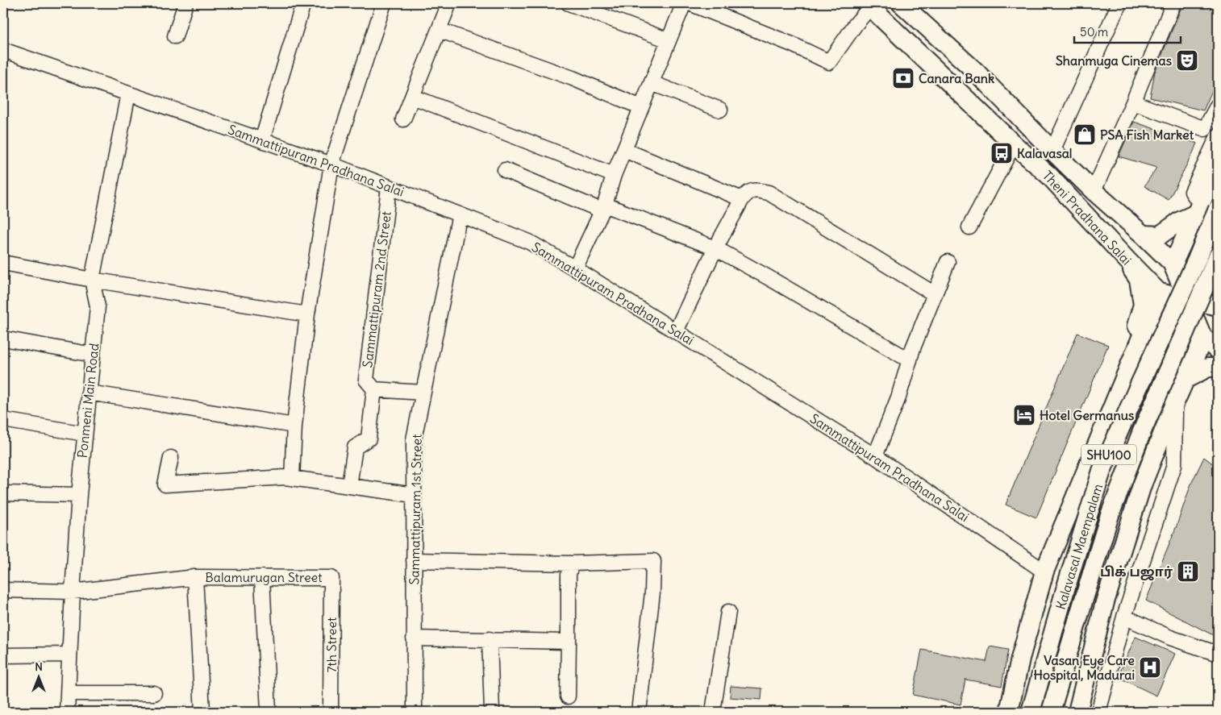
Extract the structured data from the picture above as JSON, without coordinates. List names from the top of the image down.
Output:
{
  "streets": {
    "main road": ["Theni Pradhana Salai", "SHU100", "Kalavasal Maempalam"],
    "street": [
      "Sammattipuram Pradhana Salai",
      "Sammattipuram 2nd Street",
      "Ponmeni Main Road",
      "Sammattipuram 1st Street",
      "Balamurugan Street",
      "7th Street"
    ]
  },
  "crossings": [
    ["Sammattipuram Pradhana Salai", "Sammattipuram 2nd Street"],
    ["Sammattipuram Pradhana Salai", "Ponmeni Main Road"],
    ["Sammattipuram Pradhana Salai", "Sammattipuram 1st Street"],
    ["Ponmeni Main Road", "Balamurugan Street"],
    ["Balamurugan Street", "7th Street"]
  ],
  "places": {
    "theatre": ["Shanmuga Cinemas"],
    "bank": ["Canara Bank"],
    "shop": ["PSA Fish Market"],
    "bus stop": ["Kalavasal"],
    "hotel": ["Hotel Germanus"],
    "building": ["பிக் பஜார்"],
    "hospital": ["Vasan Eye Care Hospital, Madurai"]
  },
  "scale_bar": "50 m",
  "north": "top"
}
